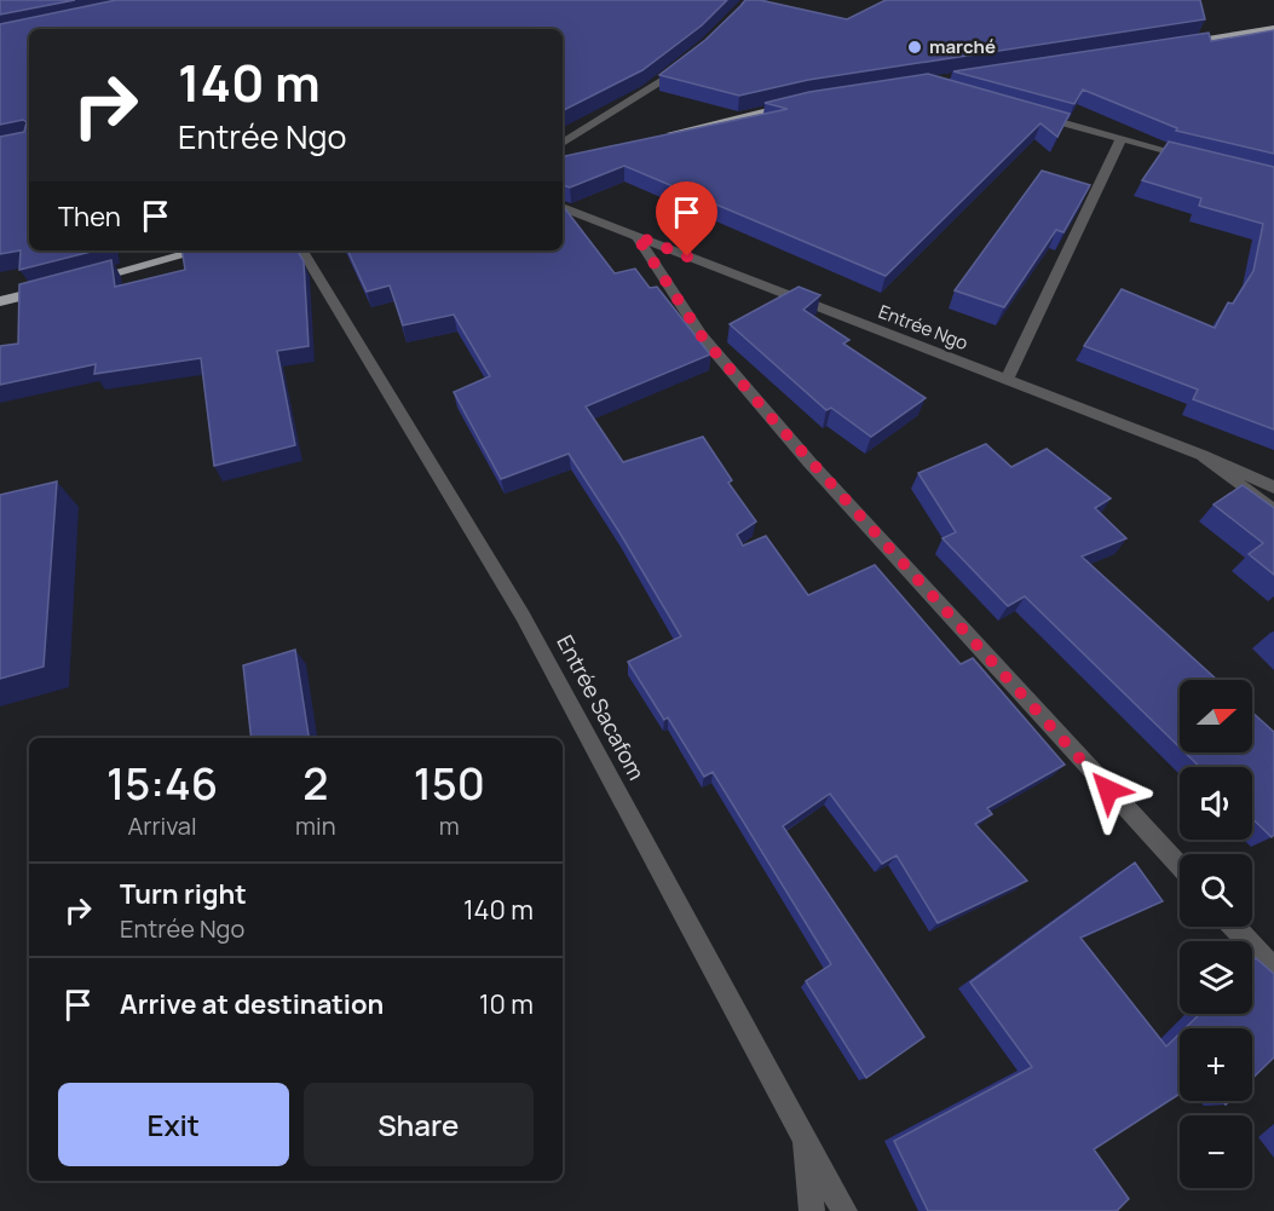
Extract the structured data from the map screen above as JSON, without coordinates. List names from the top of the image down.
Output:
{
  "streets": {
    "street": ["Entrée Ngo", "Entrée Sacafom"]
  },
  "places": ["marché"],
  "north": "right",
  "page": {
    "turn": ["140 m", "Entrée Ngo"],
    "then": "Then",
    "map_buttons": ["+", "−"],
    "eta": [
      "15:46",
      "Arrival",
      "2",
      "min",
      "150",
      "m"
    ],
    "list": [
      {
        "name": "Turn right",
        "note": "Entrée Ngo",
        "value": "140 m"
      },
      {
        "name": "Arrive at destination",
        "value": "10 m"
      }
    ],
    "buttons": ["Exit", "Share"]
  }
}
